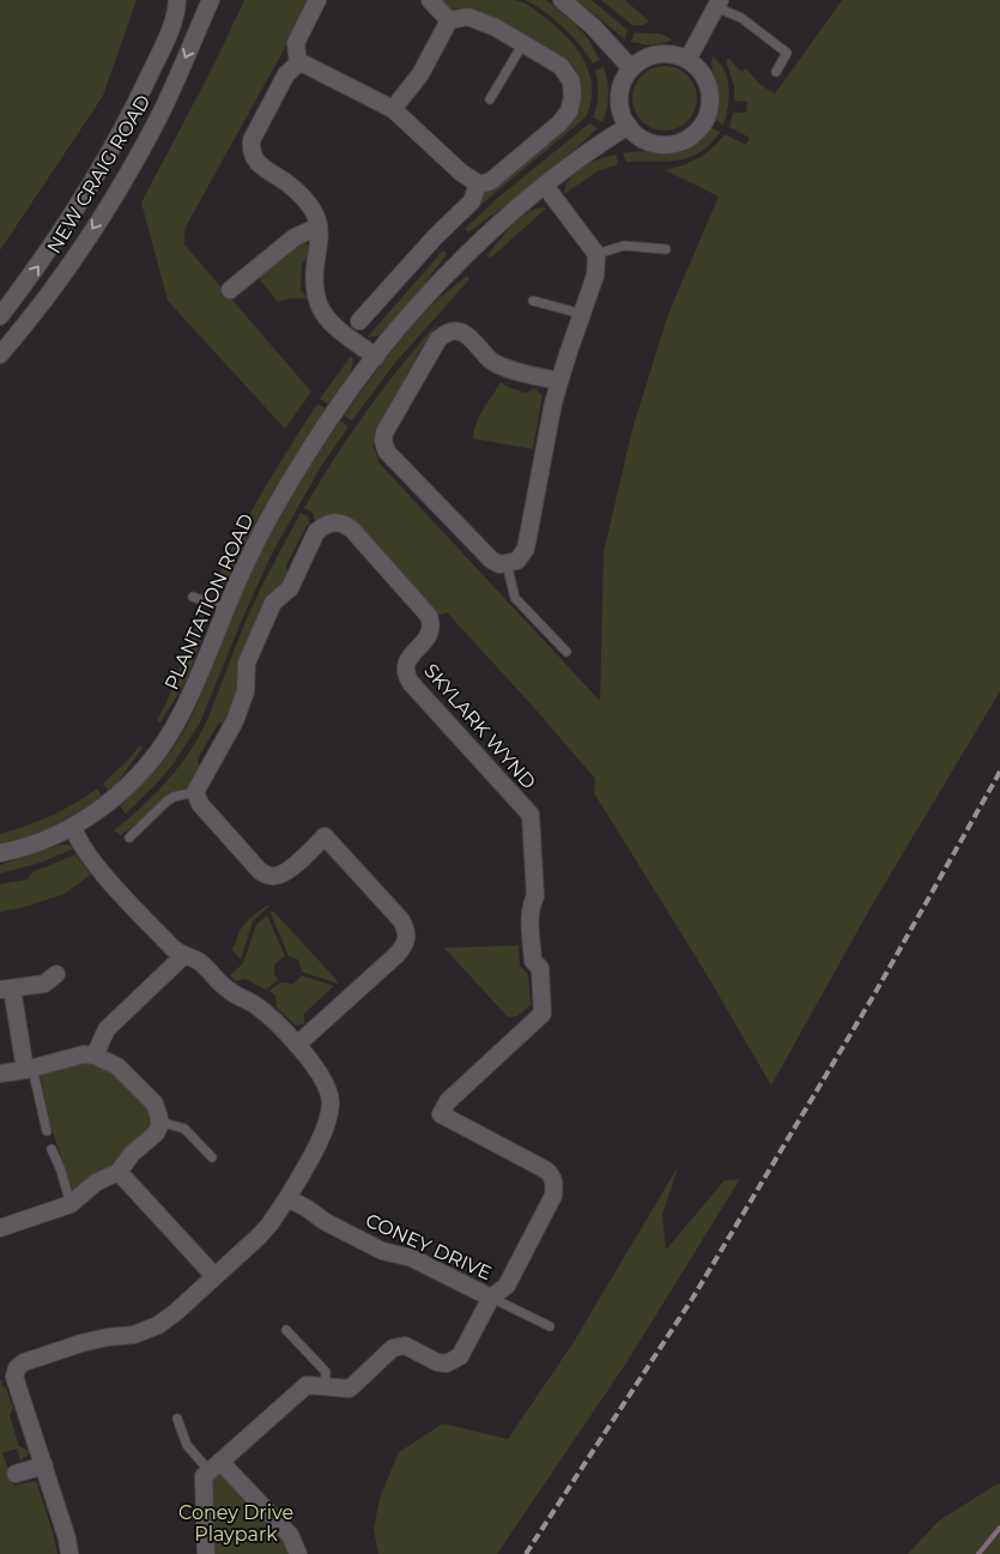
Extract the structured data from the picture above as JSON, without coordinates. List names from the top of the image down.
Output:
{
  "streets": {
    "street": [
      "NEW CRAIG ROAD",
      "PLANTATION ROAD",
      "SKYLARK WYND",
      "CONEY DRIVE"
    ]
  },
  "crossings": [
    ["SKYLARK WYND", "CONEY DRIVE"]
  ],
  "parks": ["Coney Drive Playpark"]
}
